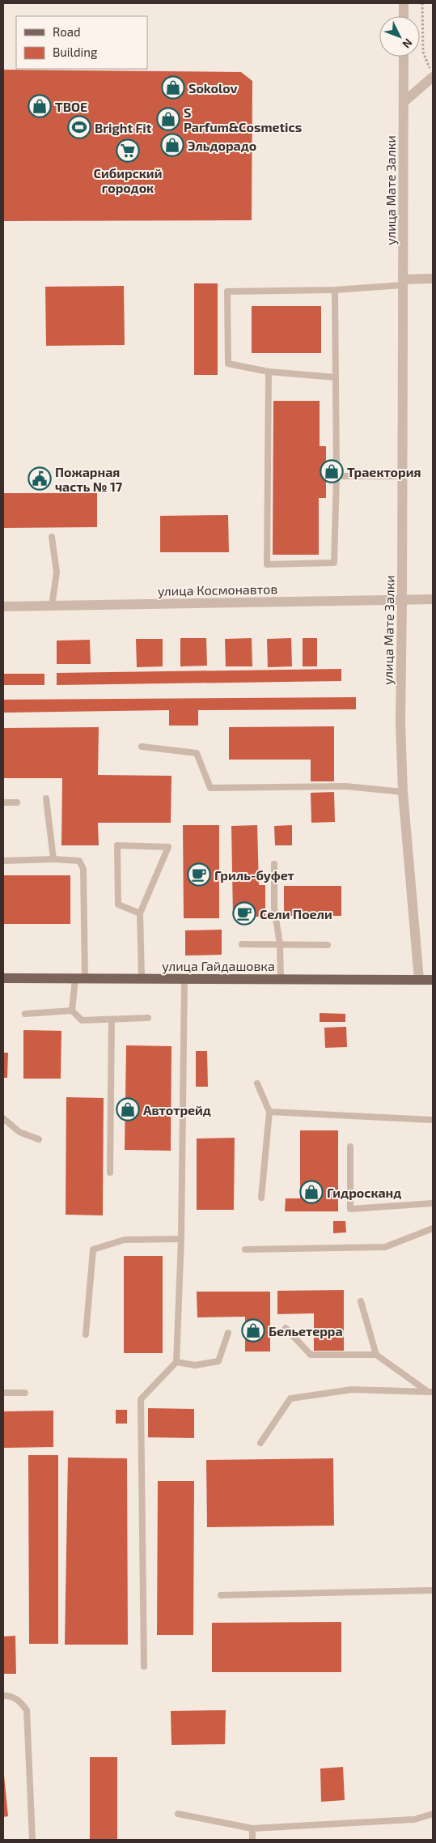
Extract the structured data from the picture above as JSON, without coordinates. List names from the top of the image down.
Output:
{
  "streets": {
    "main road": ["улица Гайдашовка"],
    "street": ["улица Мате Залки", "улица Космонавтов"]
  },
  "crossings": [
    ["улица Мате Залки", "улица Космонавтов"],
    ["улица Мате Залки", "улица Гайдашовка"]
  ],
  "places": {
    "shop": [
      "Sokolov",
      "ТВОЕ",
      "S Parfum&Cosmetics",
      "Эльдорадо",
      "Траектория",
      "Автотрейд",
      "Гидросканд",
      "Бельетерра"
    ],
    "sports": ["Bright Fit"],
    "supermarket": ["Сибирский городок"],
    "public building": ["Пожарная часть № 17"],
    "cafe": ["Гриль-буфет", "Сели Поели"]
  },
  "legend": ["Road", "Building"],
  "north": "bottom right"
}
